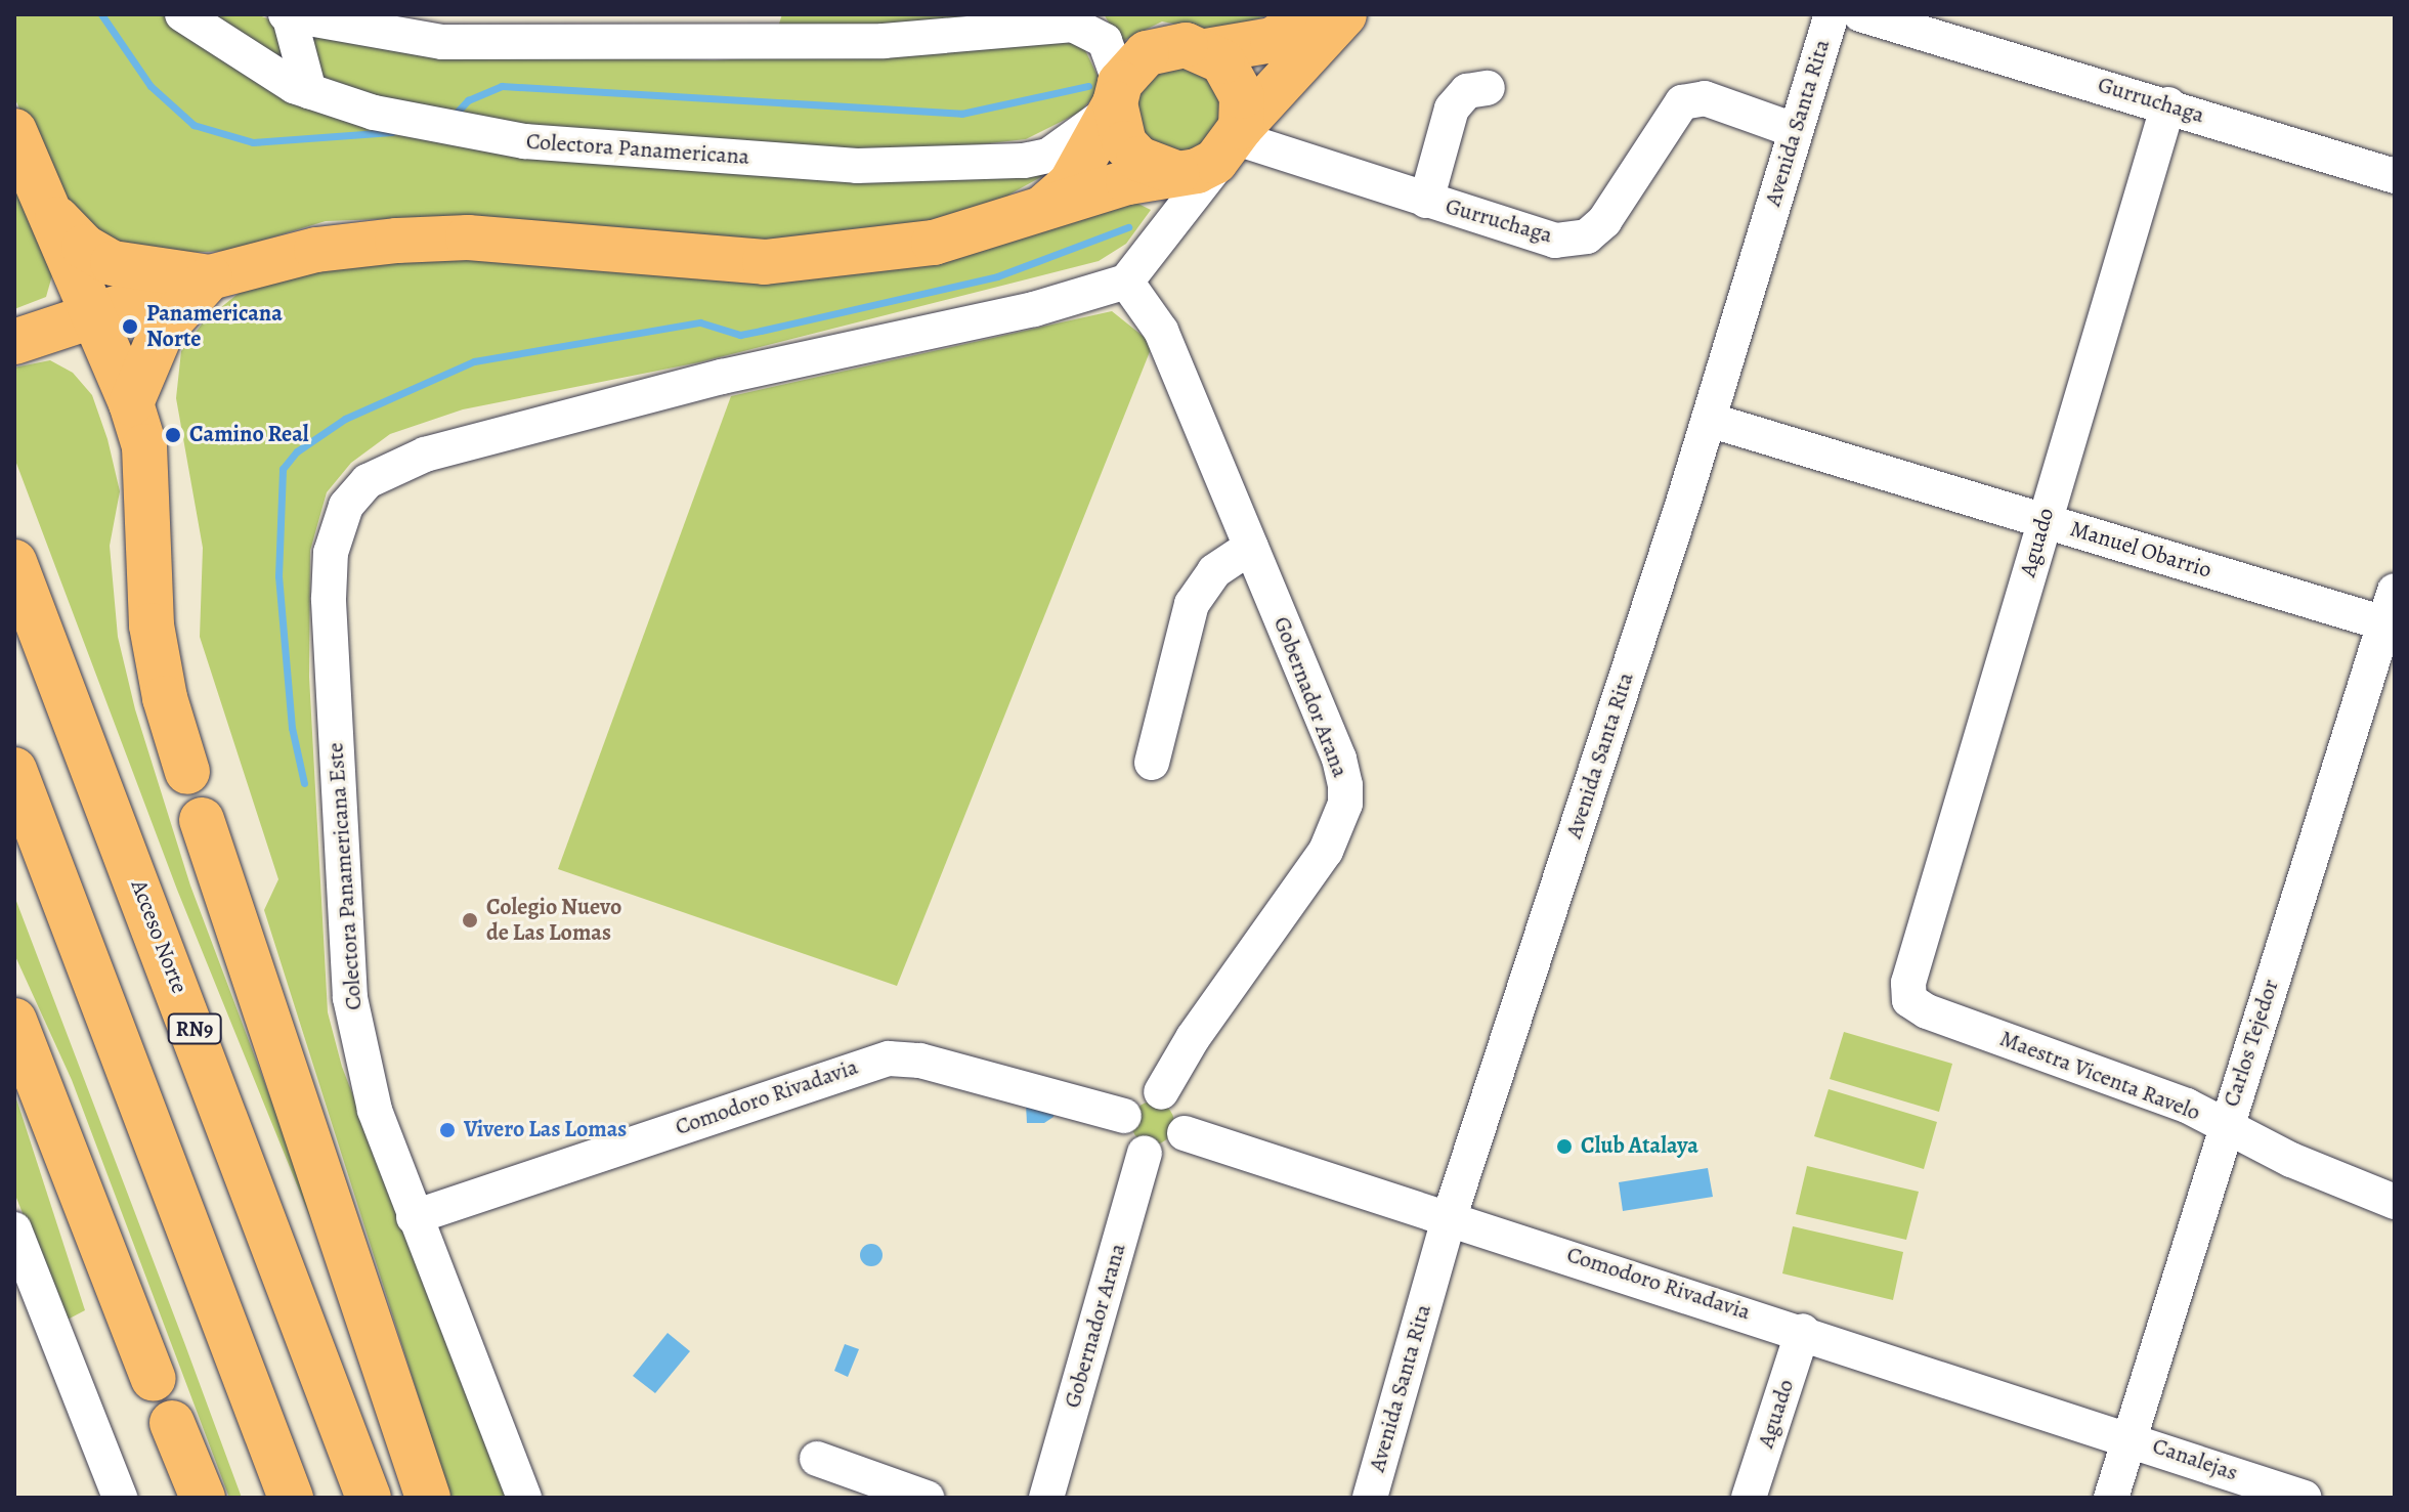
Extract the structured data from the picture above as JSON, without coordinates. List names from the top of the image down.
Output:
{
  "streets": {
    "main road": ["Acceso Norte", "RN9"],
    "street": [
      "Gurruchaga",
      "Avenida Santa Rita",
      "Colectora Panamericana",
      "Aguado",
      "Manuel Obarrio",
      "Gobernador Arana",
      "Colectora Panamericana Este",
      "Carlos Tejedor",
      "Maestra Vicenta Ravelo",
      "Comodoro Rivadavia",
      "Canalejas"
    ]
  },
  "crossings": [
    ["Gurruchaga", "Avenida Santa Rita"],
    ["Gurruchaga", "Colectora Panamericana"],
    ["Gurruchaga", "Aguado"],
    ["Avenida Santa Rita", "Manuel Obarrio"],
    ["Avenida Santa Rita", "Comodoro Rivadavia"],
    ["Aguado", "Manuel Obarrio"],
    ["Aguado", "Maestra Vicenta Ravelo"],
    ["Aguado", "Comodoro Rivadavia"],
    ["Manuel Obarrio", "Carlos Tejedor"],
    ["Gobernador Arana", "Colectora Panamericana Este"],
    ["Gobernador Arana", "Comodoro Rivadavia"],
    ["Colectora Panamericana Este", "Comodoro Rivadavia"],
    ["Carlos Tejedor", "Maestra Vicenta Ravelo"],
    ["Carlos Tejedor", "Comodoro Rivadavia"],
    ["Carlos Tejedor", "Canalejas"],
    ["Comodoro Rivadavia", "Canalejas"]
  ],
  "places": [
    "Panamericana Norte",
    "Camino Real",
    "Colegio Nuevo de Las Lomas",
    "Vivero Las Lomas",
    "Club Atalaya"
  ]
}
